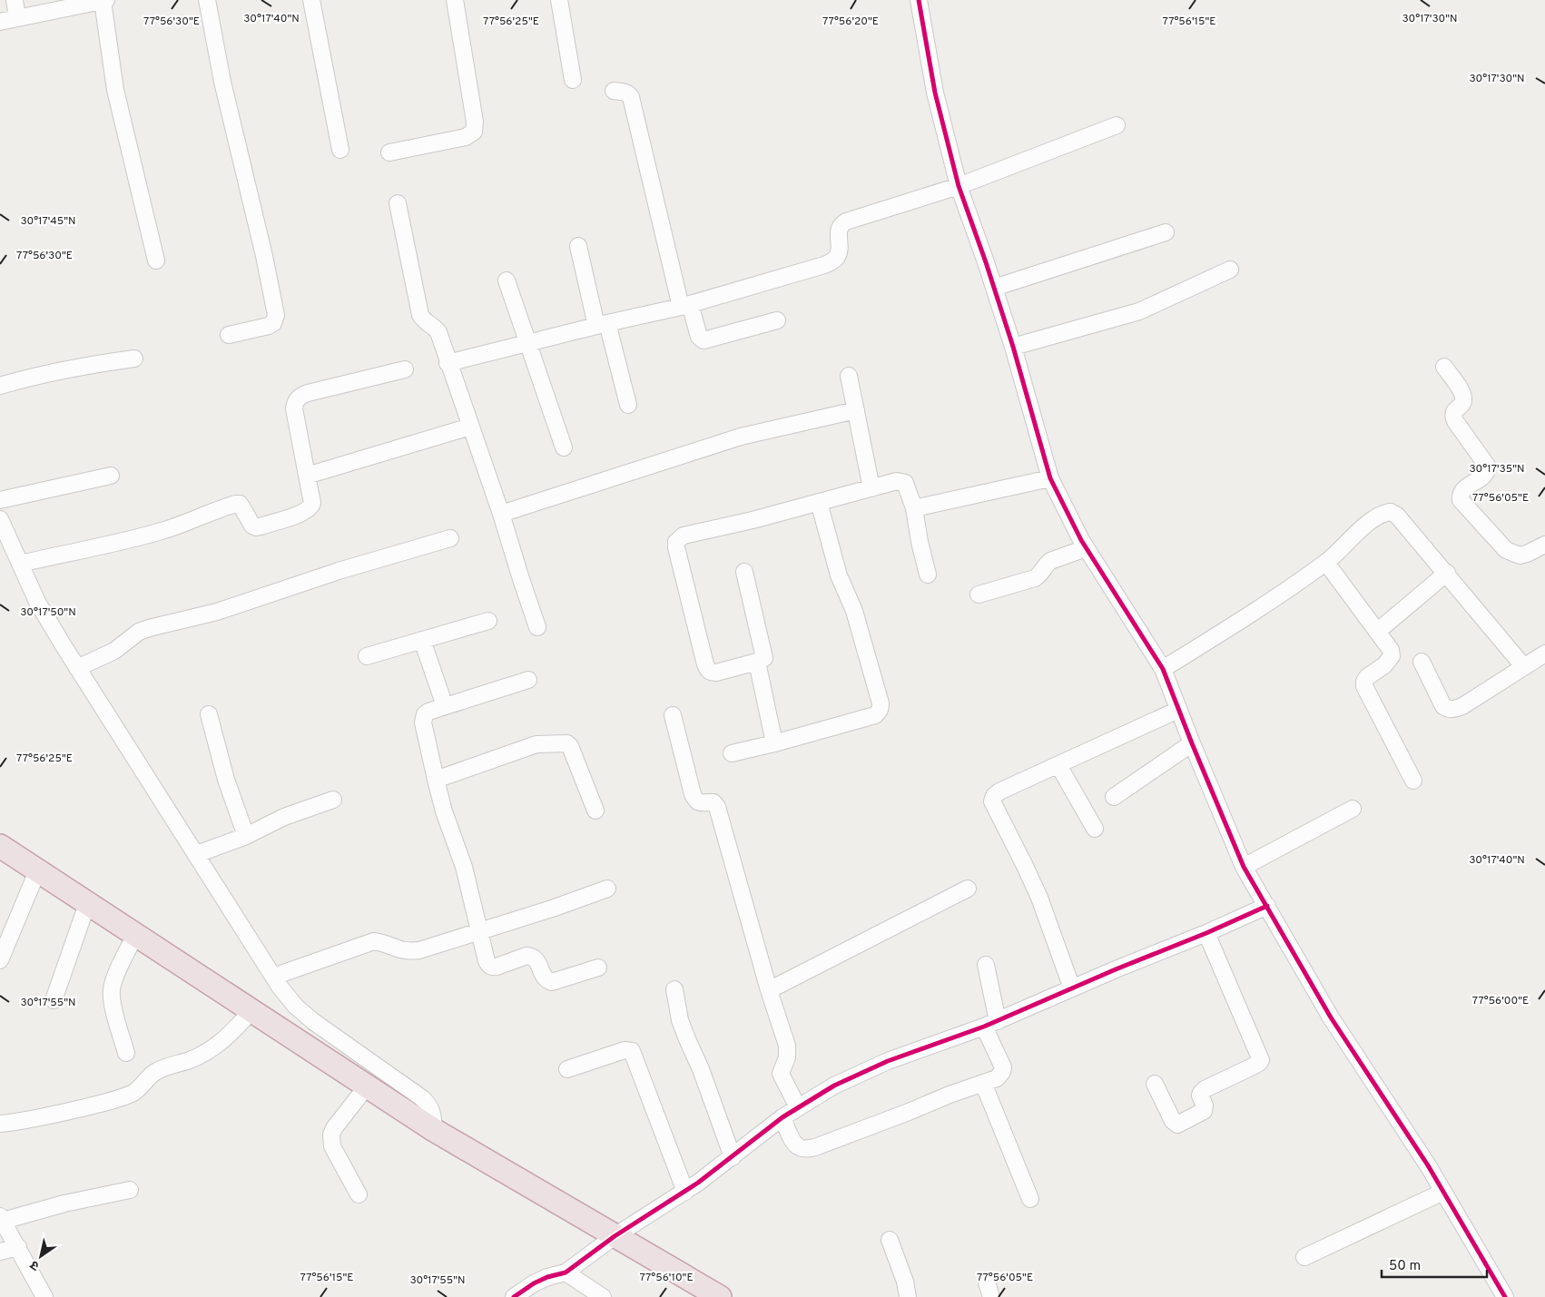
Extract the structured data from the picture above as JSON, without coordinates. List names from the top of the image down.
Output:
{
  "scale_bar": "50 m",
  "north": "bottom left",
  "coordinates": [
    "30°17'30\"N",
    "30°17'40\"N",
    "77°56'30\"E",
    "77°56'25\"E",
    "77°56'20\"E",
    "77°56'15\"E",
    "30°17'45\"N",
    "30°17'35\"N",
    "77°56'05\"E",
    "30°17'50\"N",
    "77°56'00\"E",
    "30°17'55\"N",
    "77°56'10\"E"
  ]
}
